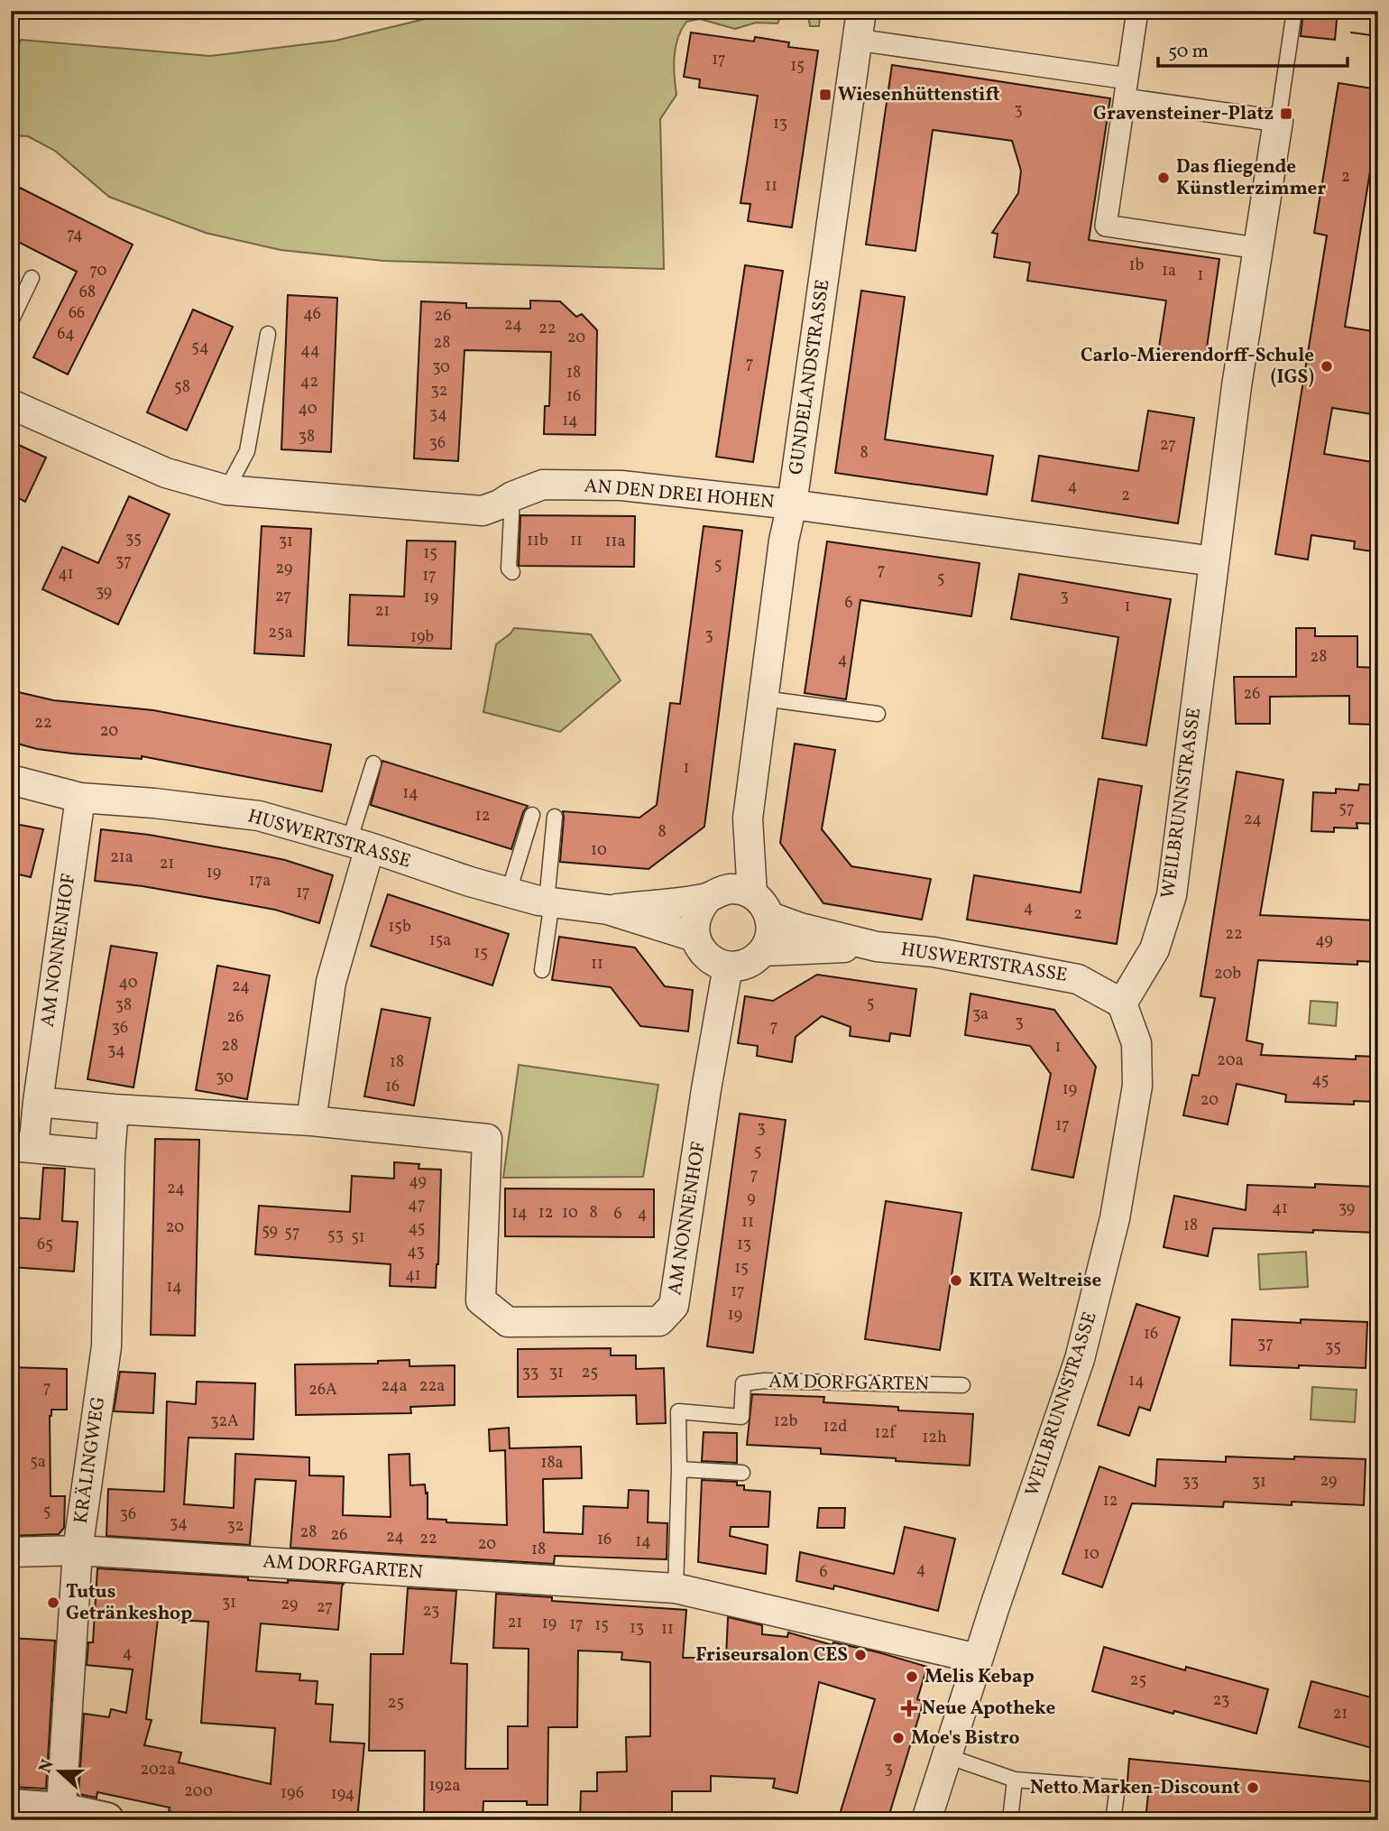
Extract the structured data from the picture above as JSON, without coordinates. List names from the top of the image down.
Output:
{
  "streets": {
    "street": [
      "GUNDELANDSTRASSE",
      "AN DEN DREI HOHEN",
      "WEILBRUNNSTRASSE",
      "HUSWERTSTRASSE",
      "AM NONNENHOF",
      "AM DORFGARTEN",
      "KRÄLINGWEG"
    ]
  },
  "crossings": [
    ["GUNDELANDSTRASSE", "AN DEN DREI HOHEN"],
    ["GUNDELANDSTRASSE", "HUSWERTSTRASSE"],
    ["GUNDELANDSTRASSE", "AM NONNENHOF"],
    ["AN DEN DREI HOHEN", "WEILBRUNNSTRASSE"],
    ["WEILBRUNNSTRASSE", "HUSWERTSTRASSE"],
    ["WEILBRUNNSTRASSE", "AM DORFGARTEN"],
    ["HUSWERTSTRASSE", "AM NONNENHOF"],
    ["AM NONNENHOF", "KRÄLINGWEG"],
    ["AM DORFGARTEN", "KRÄLINGWEG"]
  ],
  "places": {
    "transit": ["Wiesenhüttenstift", "Gravensteiner-Platz"],
    "other": [
      "Das fliegende Künstlerzimmer",
      "Carlo-Mierendorff-Schule (IGS)",
      "KITA Weltreise",
      "Tutus Getränkeshop",
      "Friseursalon CES",
      "Melis Kebap",
      "Moe's Bistro",
      "Netto Marken-Discount"
    ],
    "health": ["Neue Apotheke"]
  },
  "house_numbers": [
    "17",
    "15",
    "3",
    "13",
    "2",
    "11",
    "74",
    "1b",
    "70",
    "1a",
    "1",
    "68",
    "66",
    "46",
    "26",
    "24",
    "22",
    "64",
    "20",
    "28",
    "54",
    "44",
    "7",
    "30",
    "18",
    "42",
    "58",
    "32",
    "16",
    "40",
    "34",
    "14",
    "38",
    "36",
    "27",
    "8",
    "4",
    "2",
    "35",
    "11b",
    "11",
    "31",
    "11a",
    "15",
    "37",
    "5",
    "29",
    "7",
    "41",
    "17",
    "5",
    "39",
    "27",
    "3",
    "19",
    "6",
    "1",
    "21",
    "25a",
    "3",
    "19b",
    "28",
    "4",
    "26",
    "22",
    "20",
    "1",
    "14",
    "57",
    "12",
    "24",
    "8",
    "10",
    "21a",
    "21",
    "19",
    "17a",
    "17",
    "4",
    "2",
    "15b",
    "22",
    "15a",
    "49",
    "15",
    "11",
    "20b",
    "40",
    "24",
    "5",
    "38",
    "3a",
    "26",
    "3",
    "7",
    "36",
    "28",
    "1",
    "34",
    "20a",
    "18",
    "30",
    "45",
    "16",
    "19",
    "20",
    "17",
    "3",
    "5",
    "7",
    "49",
    "24",
    "9",
    "47",
    "41",
    "39",
    "14",
    "12",
    "10",
    "8",
    "6",
    "4",
    "11",
    "18",
    "20",
    "45",
    "59",
    "57",
    "53",
    "51",
    "65",
    "13",
    "43",
    "15",
    "41",
    "14",
    "17",
    "19",
    "16",
    "37",
    "35",
    "33",
    "31",
    "25",
    "14",
    "24a",
    "22a",
    "7",
    "26A",
    "32A",
    "12b",
    "12d",
    "12f",
    "12h",
    "5a",
    "18a",
    "29",
    "33",
    "31",
    "12",
    "5",
    "36",
    "34",
    "32",
    "28",
    "26",
    "24",
    "22",
    "16",
    "14",
    "20",
    "18",
    "10",
    "4",
    "6",
    "31",
    "29",
    "27",
    "23",
    "21",
    "19",
    "17",
    "15",
    "13",
    "11",
    "4",
    "25",
    "23",
    "25",
    "21",
    "3",
    "202a",
    "192a",
    "200",
    "196",
    "194"
  ],
  "scale_bar": "50 m",
  "north": "left"
}
